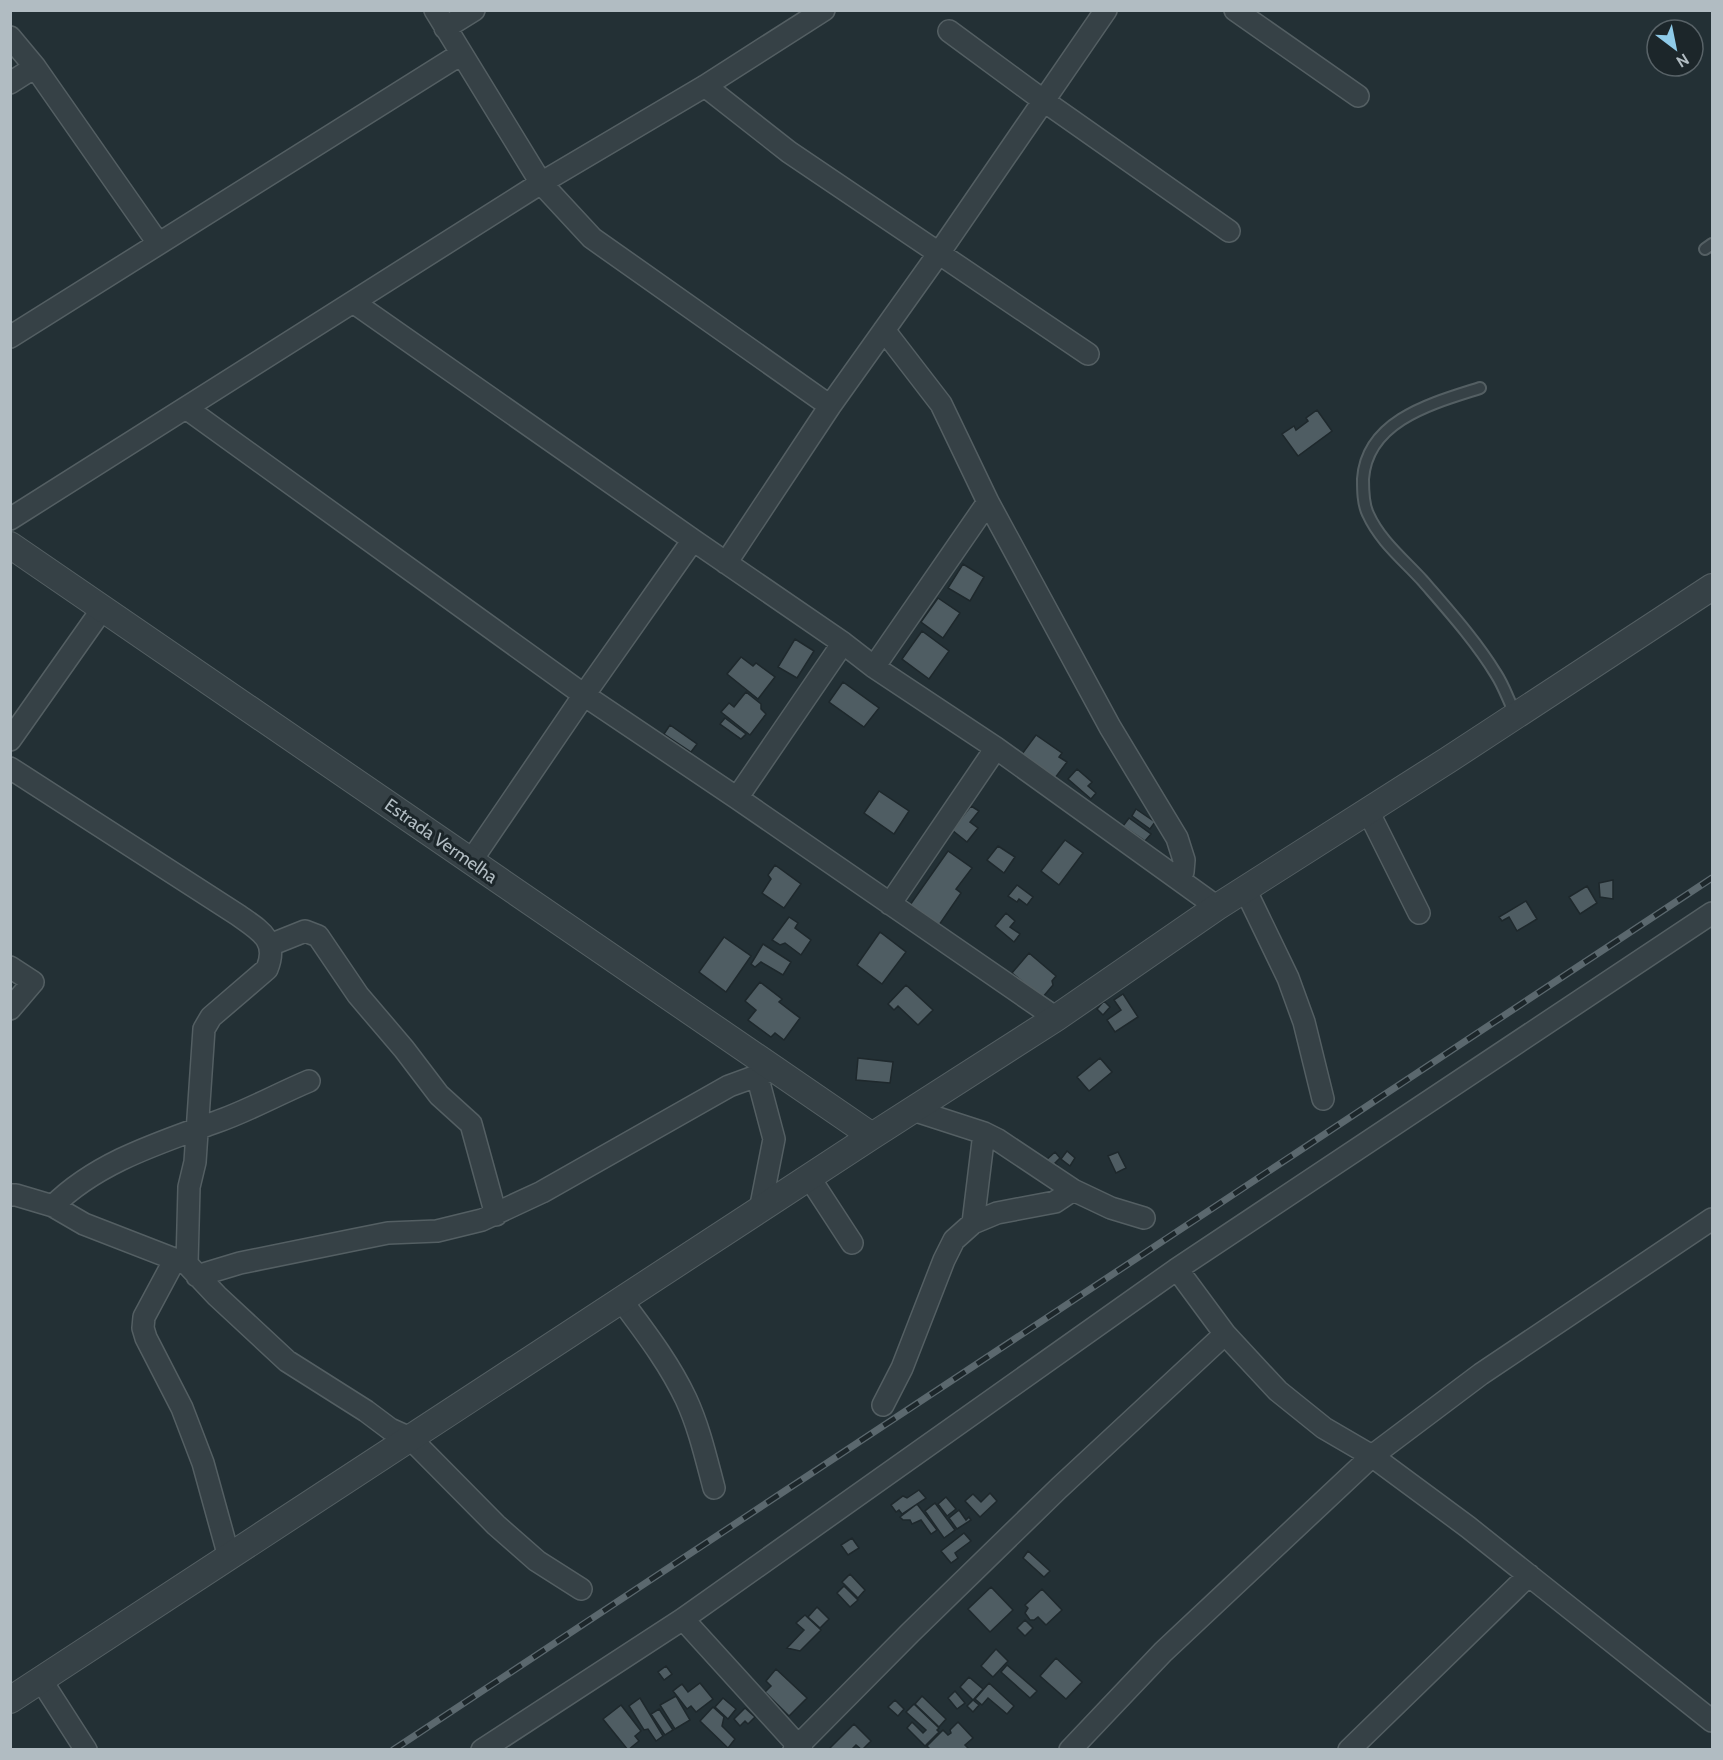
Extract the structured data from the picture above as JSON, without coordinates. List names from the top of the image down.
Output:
{
  "streets": {
    "street": ["Estrada Vermelha"]
  },
  "north": "bottom right"
}
